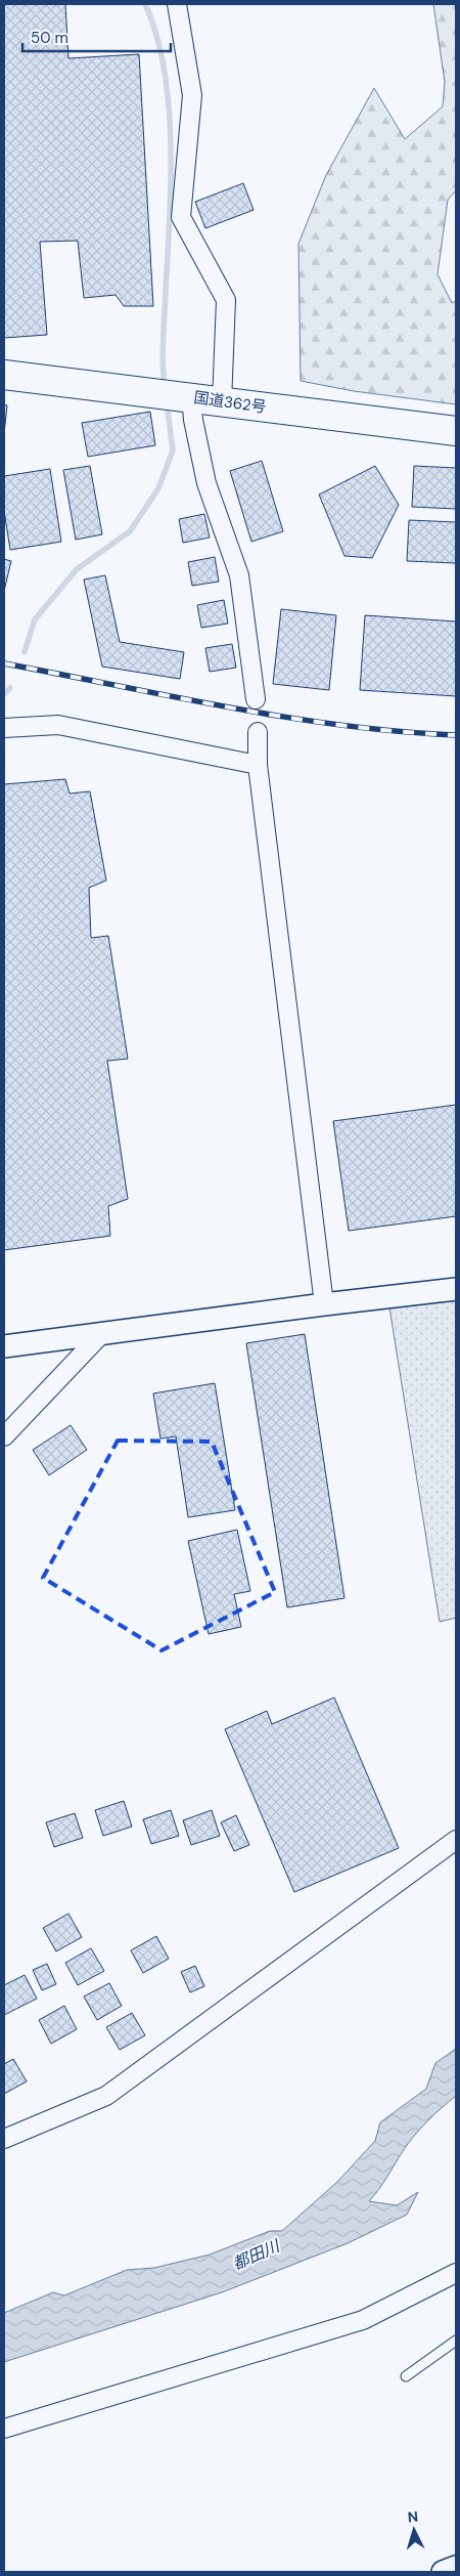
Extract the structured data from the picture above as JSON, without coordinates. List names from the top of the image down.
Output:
{
  "streets": {
    "highway": ["国道362号"]
  },
  "water": ["都田川"],
  "scale_bar": "50 m",
  "north": "top"
}
